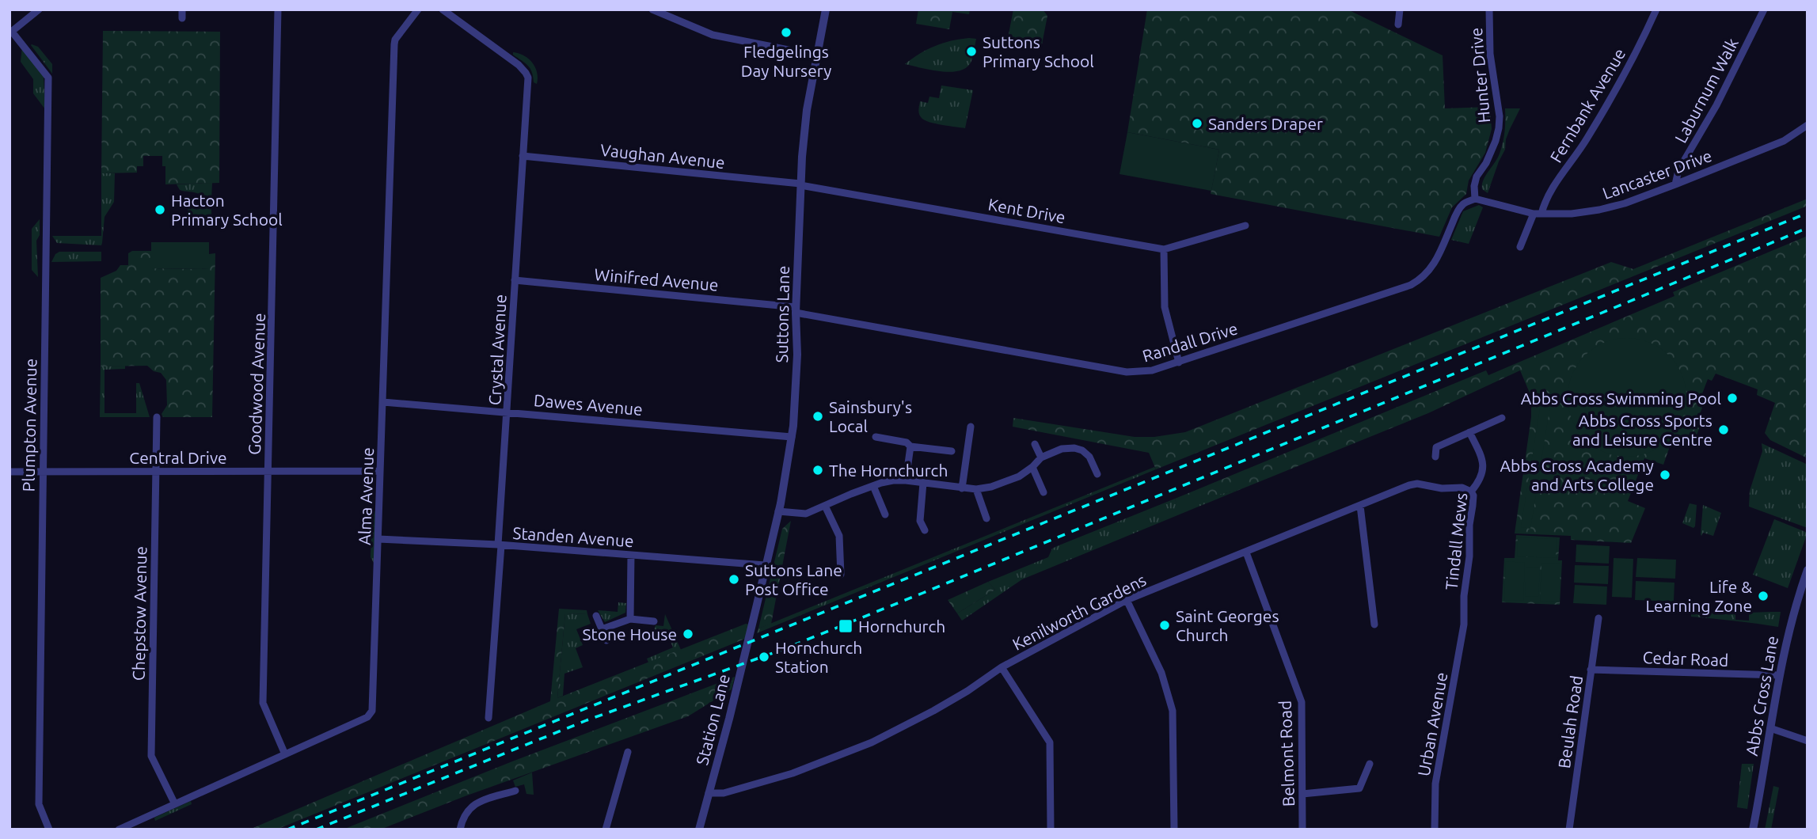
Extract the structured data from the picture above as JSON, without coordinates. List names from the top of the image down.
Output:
{
  "streets": {
    "street": [
      "Hunter Drive",
      "Laburnum Walk",
      "Fernbank Avenue",
      "Vaughan Avenue",
      "Lancaster Drive",
      "Kent Drive",
      "Winifred Avenue",
      "Suttons Lane",
      "Randall Drive",
      "Crystal Avenue",
      "Goodwood Avenue",
      "Dawes Avenue",
      "Plumpton Avenue",
      "Central Drive",
      "Alma Avenue",
      "Standen Avenue",
      "Tindall Mews",
      "Kenilworth Gardens",
      "Chepstow Avenue",
      "Cedar Road",
      "Abbs Cross Lane",
      "Station Lane",
      "Beulah Road",
      "Urban Avenue",
      "Belmont Road"
    ]
  },
  "crossings": [
    ["Hunter Drive", "Lancaster Drive"],
    ["Hunter Drive", "Randall Drive"],
    ["Laburnum Walk", "Lancaster Drive"],
    ["Fernbank Avenue", "Lancaster Drive"],
    ["Vaughan Avenue", "Kent Drive"],
    ["Vaughan Avenue", "Suttons Lane"],
    ["Vaughan Avenue", "Crystal Avenue"],
    ["Lancaster Drive", "Randall Drive"],
    ["Kent Drive", "Suttons Lane"],
    ["Winifred Avenue", "Suttons Lane"],
    ["Winifred Avenue", "Randall Drive"],
    ["Winifred Avenue", "Crystal Avenue"],
    ["Suttons Lane", "Randall Drive"],
    ["Suttons Lane", "Dawes Avenue"],
    ["Suttons Lane", "Standen Avenue"],
    ["Suttons Lane", "Station Lane"],
    ["Crystal Avenue", "Dawes Avenue"],
    ["Crystal Avenue", "Standen Avenue"],
    ["Goodwood Avenue", "Central Drive"],
    ["Goodwood Avenue", "Alma Avenue"],
    ["Dawes Avenue", "Alma Avenue"],
    ["Plumpton Avenue", "Central Drive"],
    ["Central Drive", "Alma Avenue"],
    ["Central Drive", "Chepstow Avenue"],
    ["Alma Avenue", "Standen Avenue"],
    ["Alma Avenue", "Chepstow Avenue"],
    ["Tindall Mews", "Kenilworth Gardens"],
    ["Tindall Mews", "Urban Avenue"],
    ["Kenilworth Gardens", "Station Lane"],
    ["Kenilworth Gardens", "Belmont Road"],
    ["Cedar Road", "Abbs Cross Lane"],
    ["Cedar Road", "Beulah Road"]
  ],
  "places": {
    "other": [
      "Fledgelings Day Nursery",
      "Suttons Primary School",
      "Sanders Draper",
      "Hacton Primary School",
      "Abbs Cross Swimming Pool",
      "Sainsbury's Local",
      "Abbs Cross Sports and Leisure Centre",
      "The Hornchurch",
      "Abbs Cross Academy and Arts College",
      "Suttons Lane Post Office",
      "Life & Learning Zone",
      "Saint Georges Church",
      "Stone House",
      "Hornchurch Station"
    ],
    "transit": ["Hornchurch"]
  }
}
